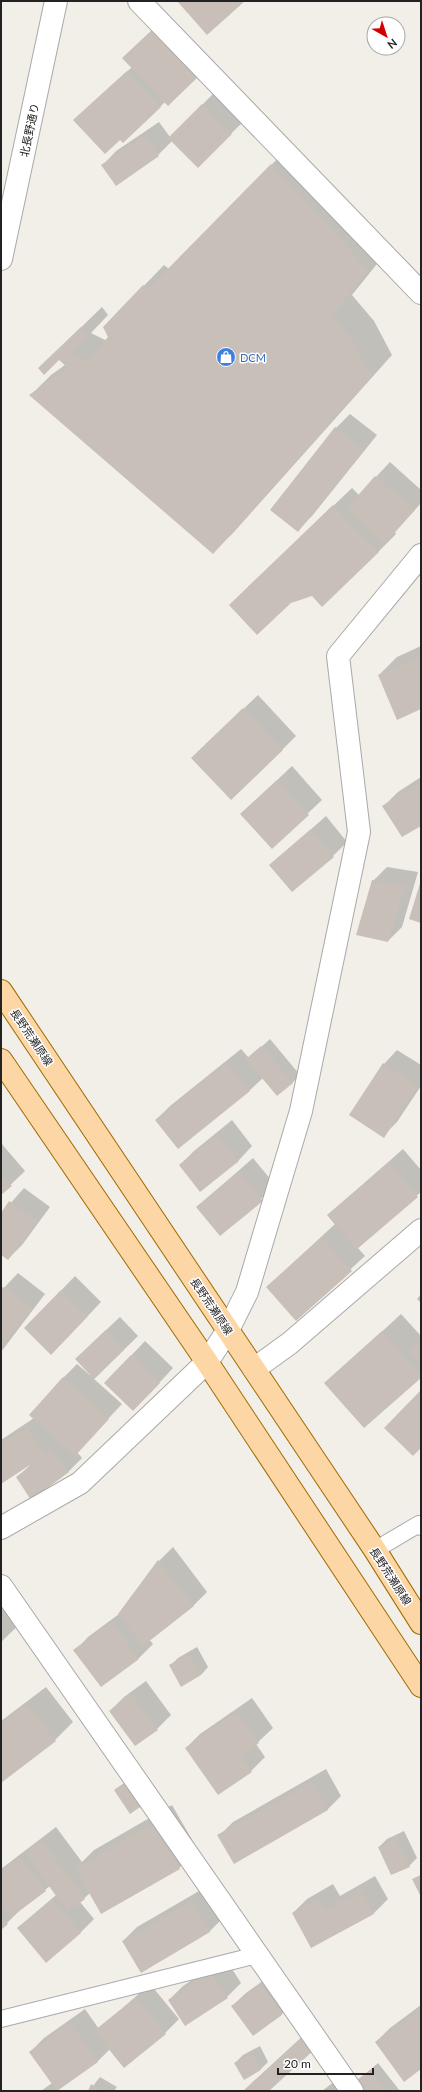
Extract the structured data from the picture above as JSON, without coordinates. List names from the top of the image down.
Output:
{
  "streets": {
    "main road": ["長野荒瀬原線"],
    "street": ["北長野通り"]
  },
  "places": {
    "shop": ["DCM"]
  },
  "scale_bar": "20 m",
  "north": "bottom right"
}
